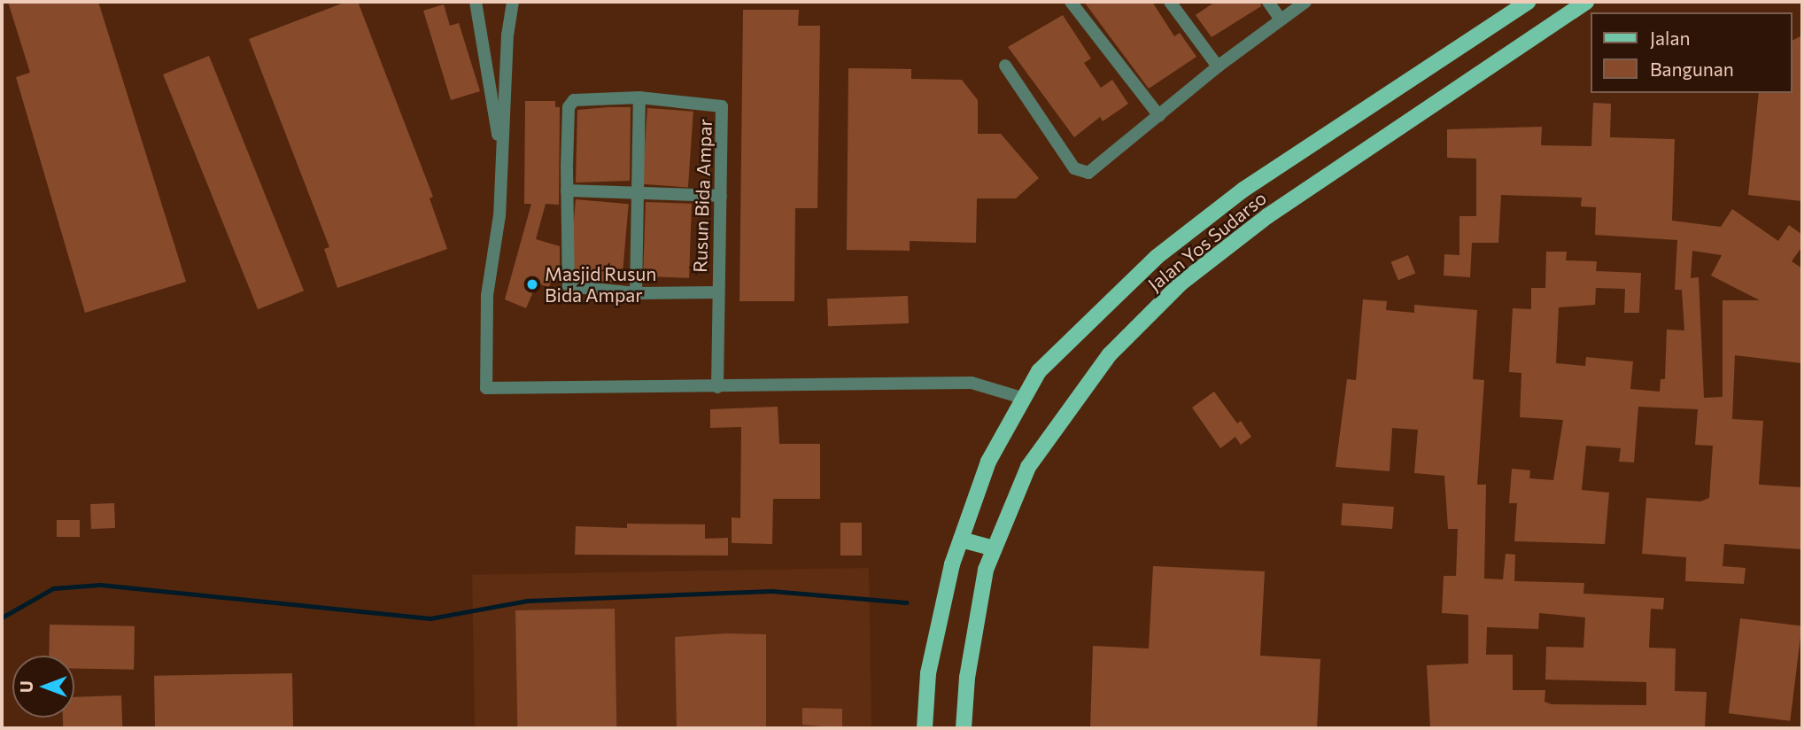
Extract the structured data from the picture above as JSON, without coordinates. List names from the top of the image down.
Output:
{
  "streets": {
    "main road": ["Jalan Yos Sudarso"],
    "street": ["Rusun Bida Ampar"]
  },
  "places": ["Masjid Rusun Bida Ampar"],
  "legend": ["Jalan", "Bangunan"],
  "north": "left"
}
